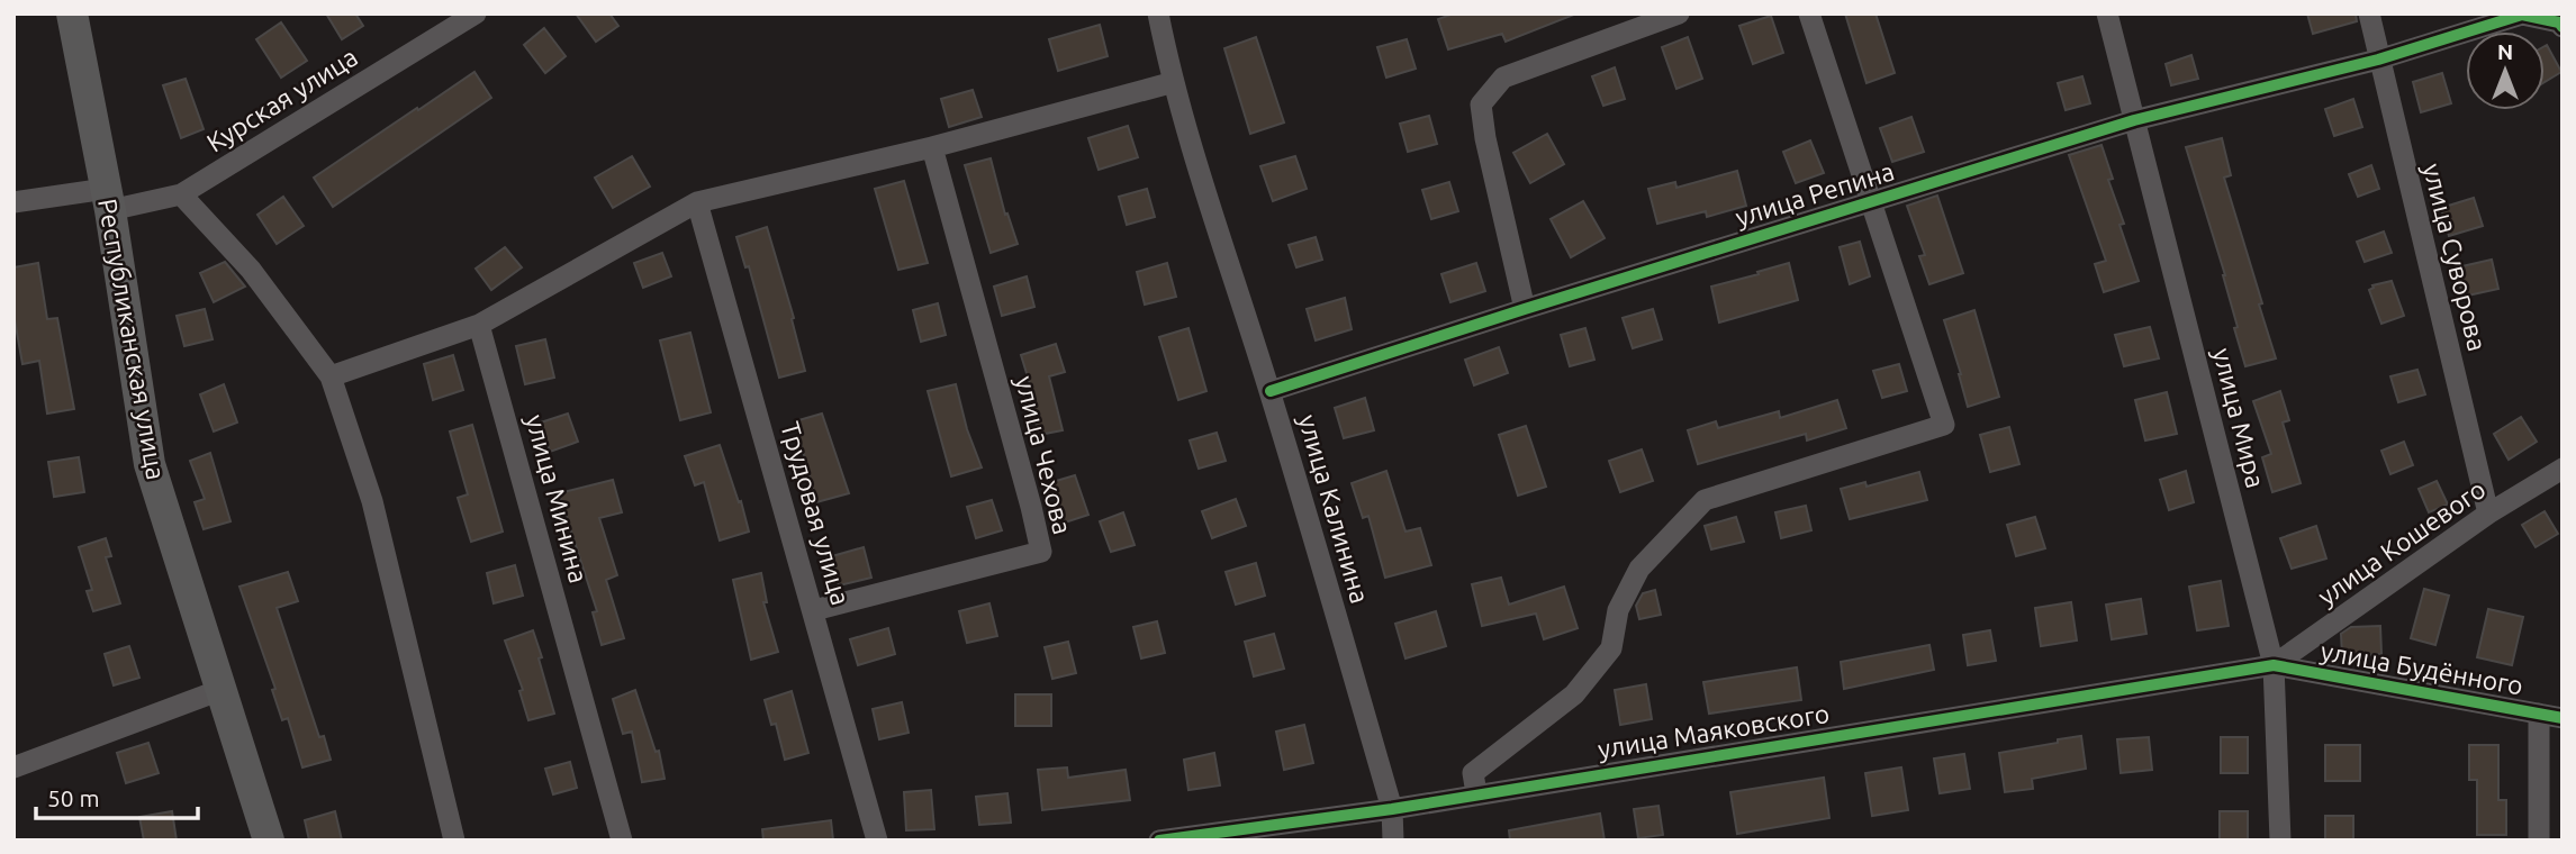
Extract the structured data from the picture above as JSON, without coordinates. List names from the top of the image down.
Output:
{
  "streets": {
    "street": [
      "Курская улица",
      "улица Репина",
      "улица Суворова",
      "Республиканская улица",
      "улица Мира",
      "улица Чехова",
      "улица Минина",
      "улица Калинина",
      "Трудовая улица",
      "улица Кошевого",
      "улица Будённого",
      "улица Маяковского"
    ]
  },
  "crossings": [
    ["Курская улица", "Республиканская улица"],
    ["улица Репина", "улица Суворова"],
    ["улица Репина", "улица Мира"],
    ["улица Репина", "улица Калинина"],
    ["улица Репина", "улица Маяковского"],
    ["улица Суворова", "улица Кошевого"],
    ["улица Мира", "улица Кошевого"],
    ["улица Мира", "улица Будённого"],
    ["улица Мира", "улица Маяковского"],
    ["улица Чехова", "Трудовая улица"],
    ["улица Калинина", "улица Маяковского"],
    ["улица Кошевого", "улица Будённого"],
    ["улица Кошевого", "улица Маяковского"],
    ["улица Будённого", "улица Маяковского"]
  ],
  "scale_bar": "50 m",
  "north": "top"
}
